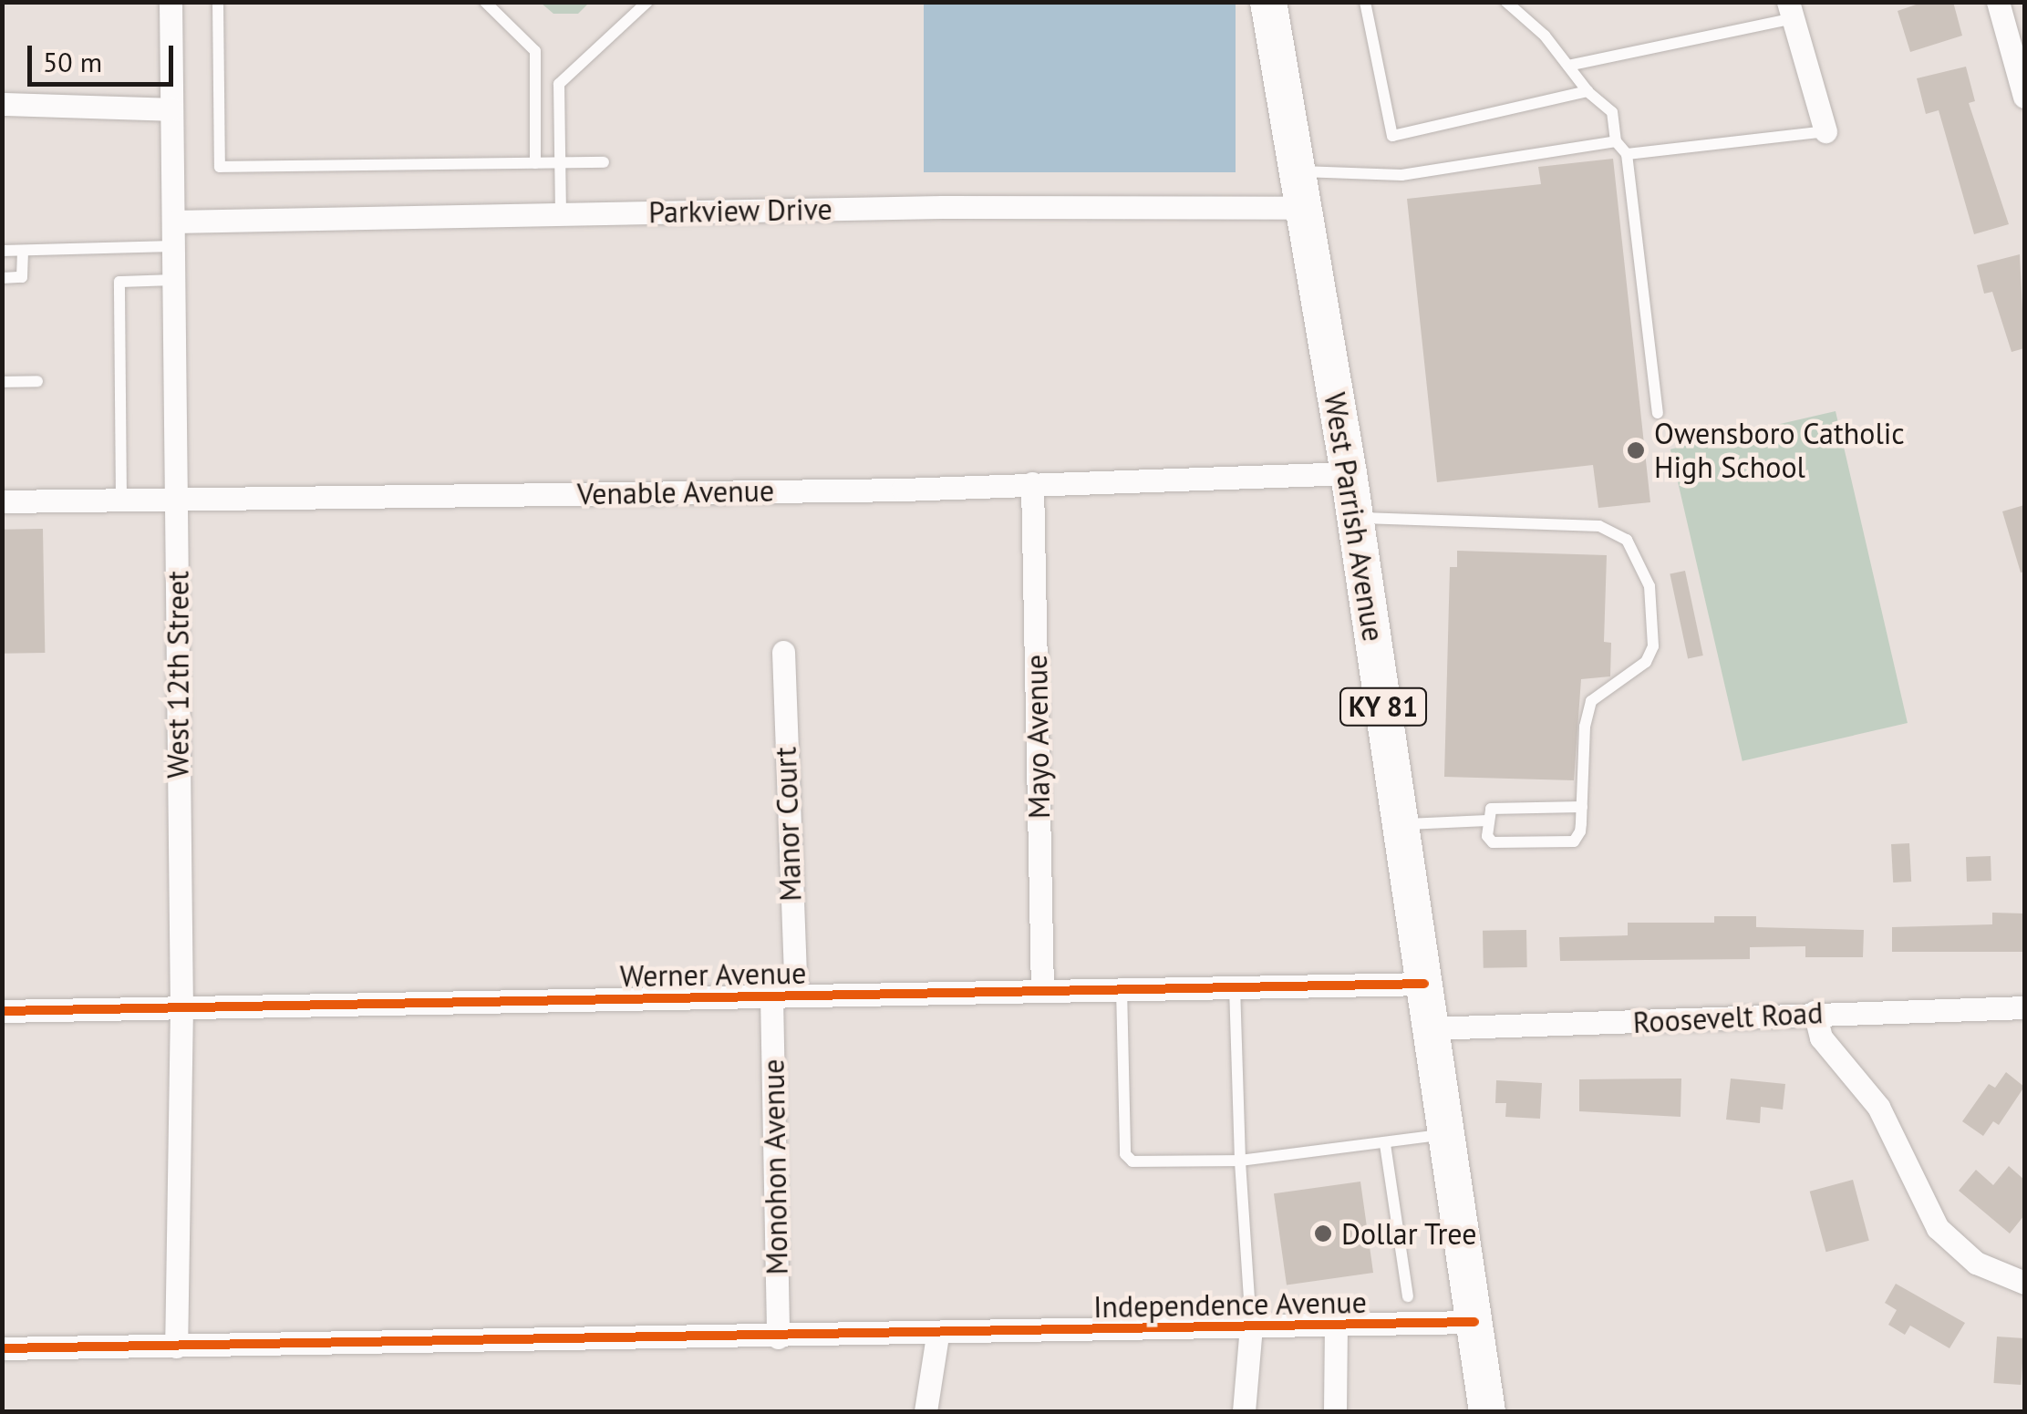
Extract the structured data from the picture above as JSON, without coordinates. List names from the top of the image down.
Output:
{
  "streets": {
    "main road": ["West Parrish Avenue", "KY 81"],
    "street": [
      "Parkview Drive",
      "Venable Avenue",
      "West 12th Street",
      "Mayo Avenue",
      "Manor Court",
      "Werner Avenue",
      "Roosevelt Road",
      "Monohon Avenue",
      "Independence Avenue"
    ]
  },
  "crossings": [
    ["Parkview Drive", "West Parrish Avenue"],
    ["Parkview Drive", "West 12th Street"],
    ["Venable Avenue", "West Parrish Avenue"],
    ["Venable Avenue", "West 12th Street"],
    ["Venable Avenue", "Mayo Avenue"],
    ["West Parrish Avenue", "Werner Avenue"],
    ["West Parrish Avenue", "Roosevelt Road"],
    ["West Parrish Avenue", "Independence Avenue"],
    ["West 12th Street", "Werner Avenue"],
    ["West 12th Street", "Independence Avenue"],
    ["Mayo Avenue", "Werner Avenue"],
    ["Manor Court", "Werner Avenue"],
    ["Werner Avenue", "Monohon Avenue"],
    ["Monohon Avenue", "Independence Avenue"]
  ],
  "places": ["Owensboro Catholic High School", "Dollar Tree"],
  "scale_bar": "50 m"
}
